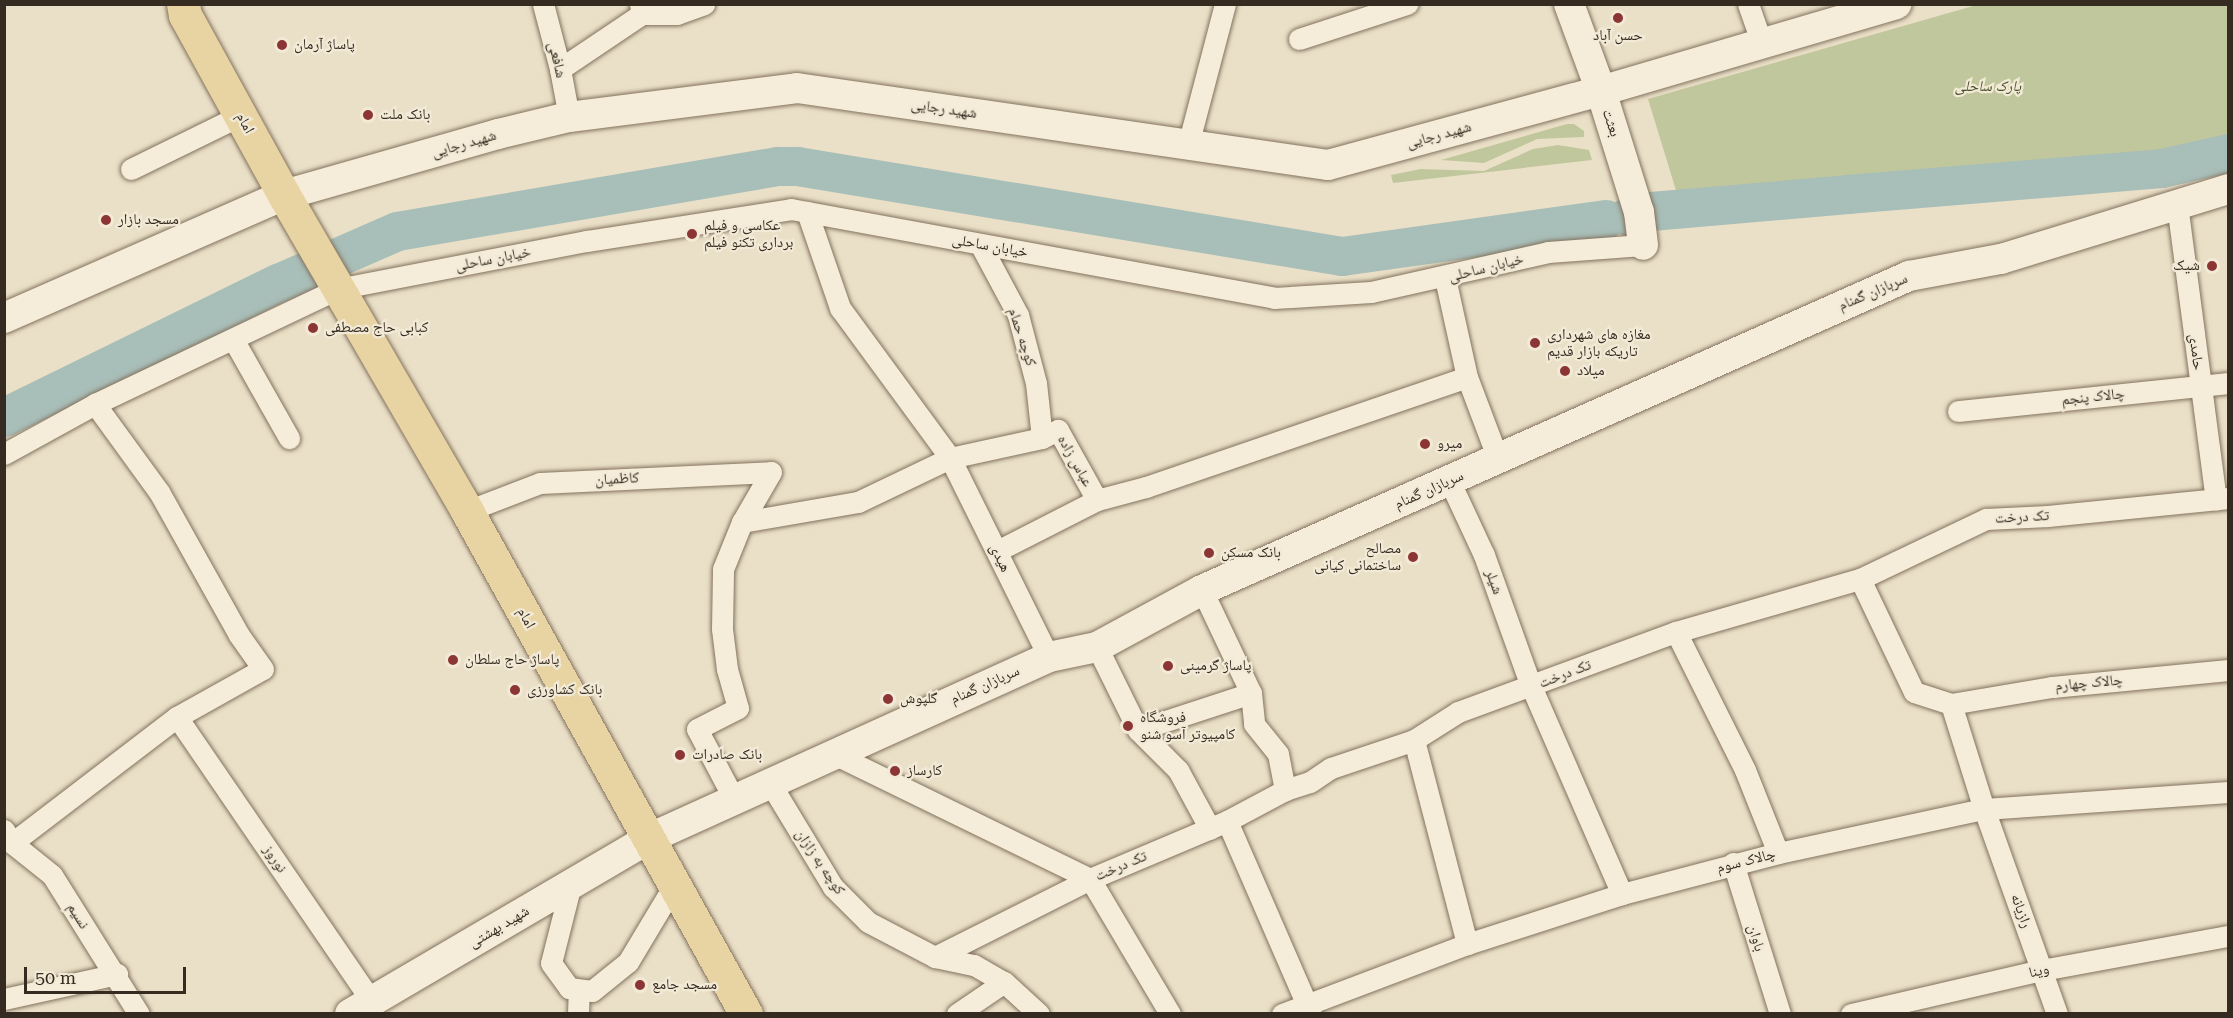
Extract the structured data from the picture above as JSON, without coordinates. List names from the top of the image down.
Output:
{
  "streets": {
    "main road": ["امام"],
    "street": [
      "شافعی",
      "شهید رجایی",
      "بعثت",
      "خیابان ساحلی",
      "سربازان گمنام",
      "کوچه حمام",
      "حامدی",
      "چالاک پنجم",
      "عباس زاده",
      "کاظمیان",
      "تک درخت",
      "هیدی",
      "شیلر",
      "چالاک چهارم",
      "نوروز",
      "چالاک سوم",
      "کوچه به زازان",
      "رازیانه",
      "نسیم",
      "شهید بهشتی",
      "باوان",
      "وینا"
    ]
  },
  "crossings": [
    ["شافعی", "شهید رجایی"],
    ["شهید رجایی", "امام"],
    ["شهید رجایی", "بعثت"],
    ["امام", "خیابان ساحلی"],
    ["امام", "سربازان گمنام"],
    ["امام", "کاظمیان"],
    ["امام", "شهید بهشتی"],
    ["بعثت", "خیابان ساحلی"],
    ["خیابان ساحلی", "کوچه حمام"],
    ["سربازان گمنام", "حامدی"],
    ["سربازان گمنام", "هیدی"],
    ["سربازان گمنام", "شیلر"],
    ["سربازان گمنام", "کوچه به زازان"],
    ["سربازان گمنام", "شهید بهشتی"],
    ["کوچه حمام", "عباس زاده"],
    ["حامدی", "چالاک پنجم"],
    ["حامدی", "تک درخت"],
    ["عباس زاده", "کاظمیان"],
    ["عباس زاده", "هیدی"],
    ["تک درخت", "شیلر"],
    ["تک درخت", "کوچه به زازان"],
    ["شیلر", "چالاک سوم"],
    ["چالاک چهارم", "رازیانه"],
    ["نوروز", "شهید بهشتی"],
    ["چالاک سوم", "رازیانه"],
    ["چالاک سوم", "باوان"],
    ["رازیانه", "وینا"]
  ],
  "parks": ["پارک ساحلی"],
  "places": [
    "حسن آباد",
    "پاساژ آرمان",
    "بانک ملت",
    "مسجد بازار",
    "عکاسی و فیلم برداری تکنو فیلم",
    "شیک",
    "کبابی حاج مصطفی",
    "مغازه های شهرداری تاریکه بازار قدیم",
    "میلاد",
    "میرو",
    "بانک مسکن",
    "مصالح ساختمانی کیانی",
    "پاساژ حاج سلطان",
    "پاساژ گرمینی",
    "بانک کشاورزی",
    "گلپوش",
    "فروشگاه کامپیوتر آسو شنو",
    "بانک صادرات",
    "کارساز",
    "مسجد جامع"
  ],
  "scale_bar": "50 m"
}
